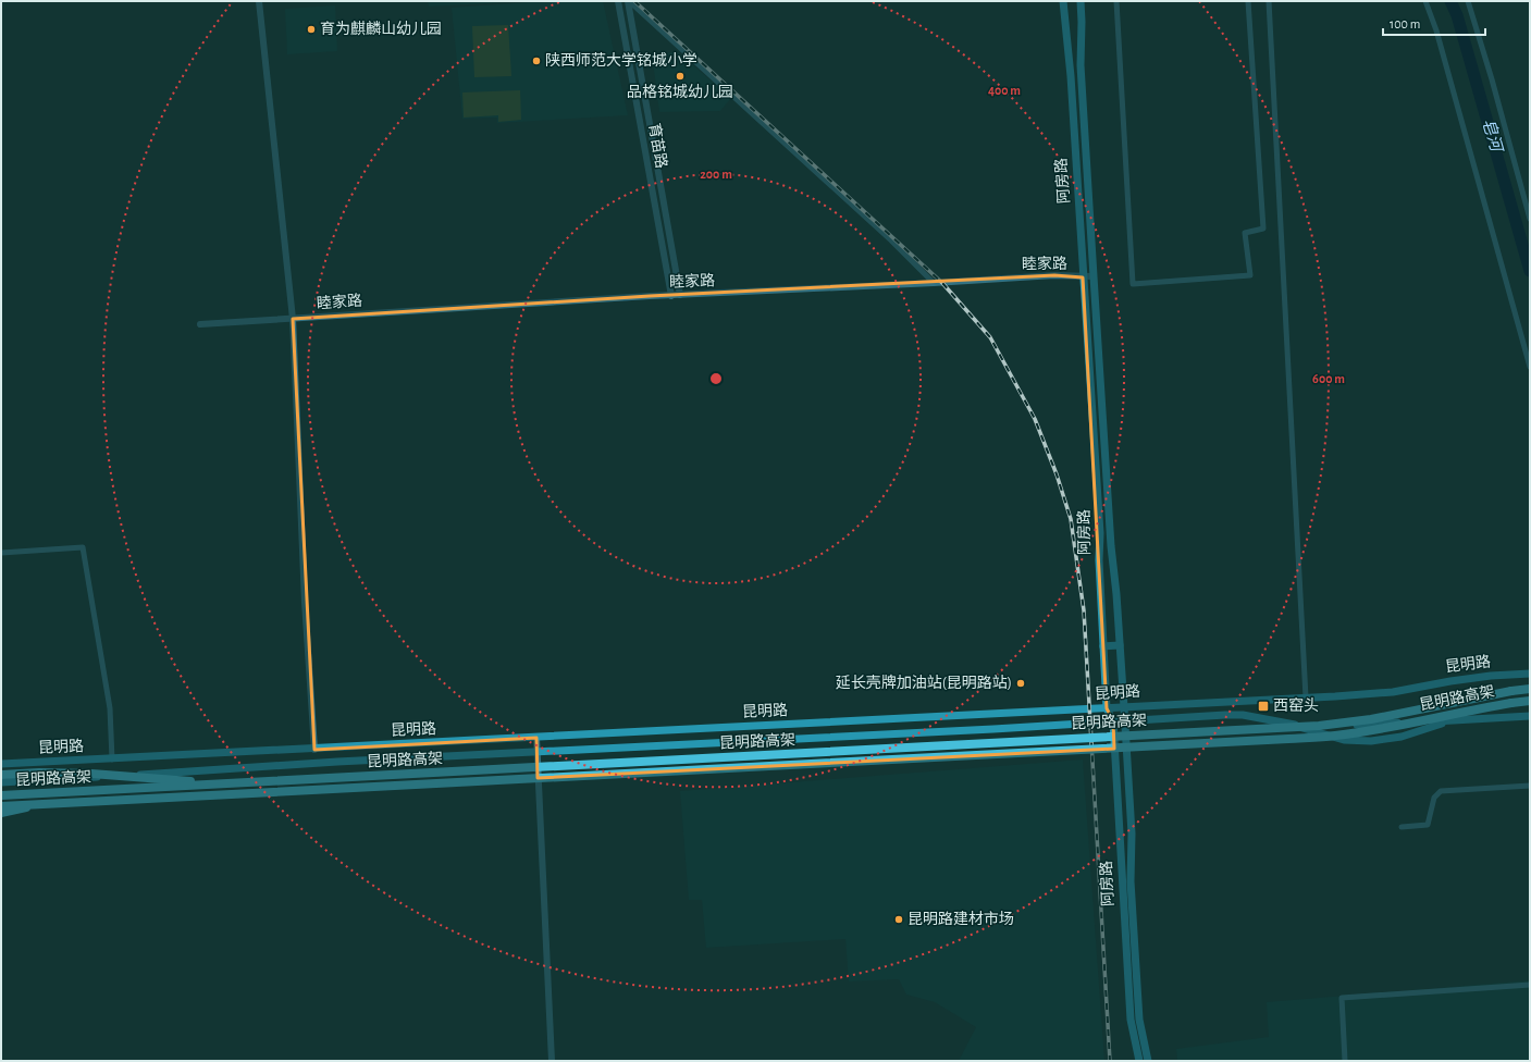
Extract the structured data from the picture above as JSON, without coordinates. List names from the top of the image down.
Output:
{
  "streets": {
    "highway": ["昆明路高架"],
    "main road": ["阿房路", "昆明路"],
    "street": ["育苗路", "睦家路"]
  },
  "crossings": [
    ["育苗路", "睦家路"],
    ["阿房路", "睦家路"],
    ["阿房路", "昆明路"]
  ],
  "water": ["皂河"],
  "places": {
    "other": [
      "育为麒麟山幼儿园",
      "陕西师范大学铭城小学",
      "品格铭城幼儿园",
      "延长壳牌加油站(昆明路站)",
      "昆明路建材市场"
    ],
    "transit": ["西窑头"]
  },
  "scale_bar": "100 m",
  "rings": ["400 m", "200 m", "600 m"]
}
